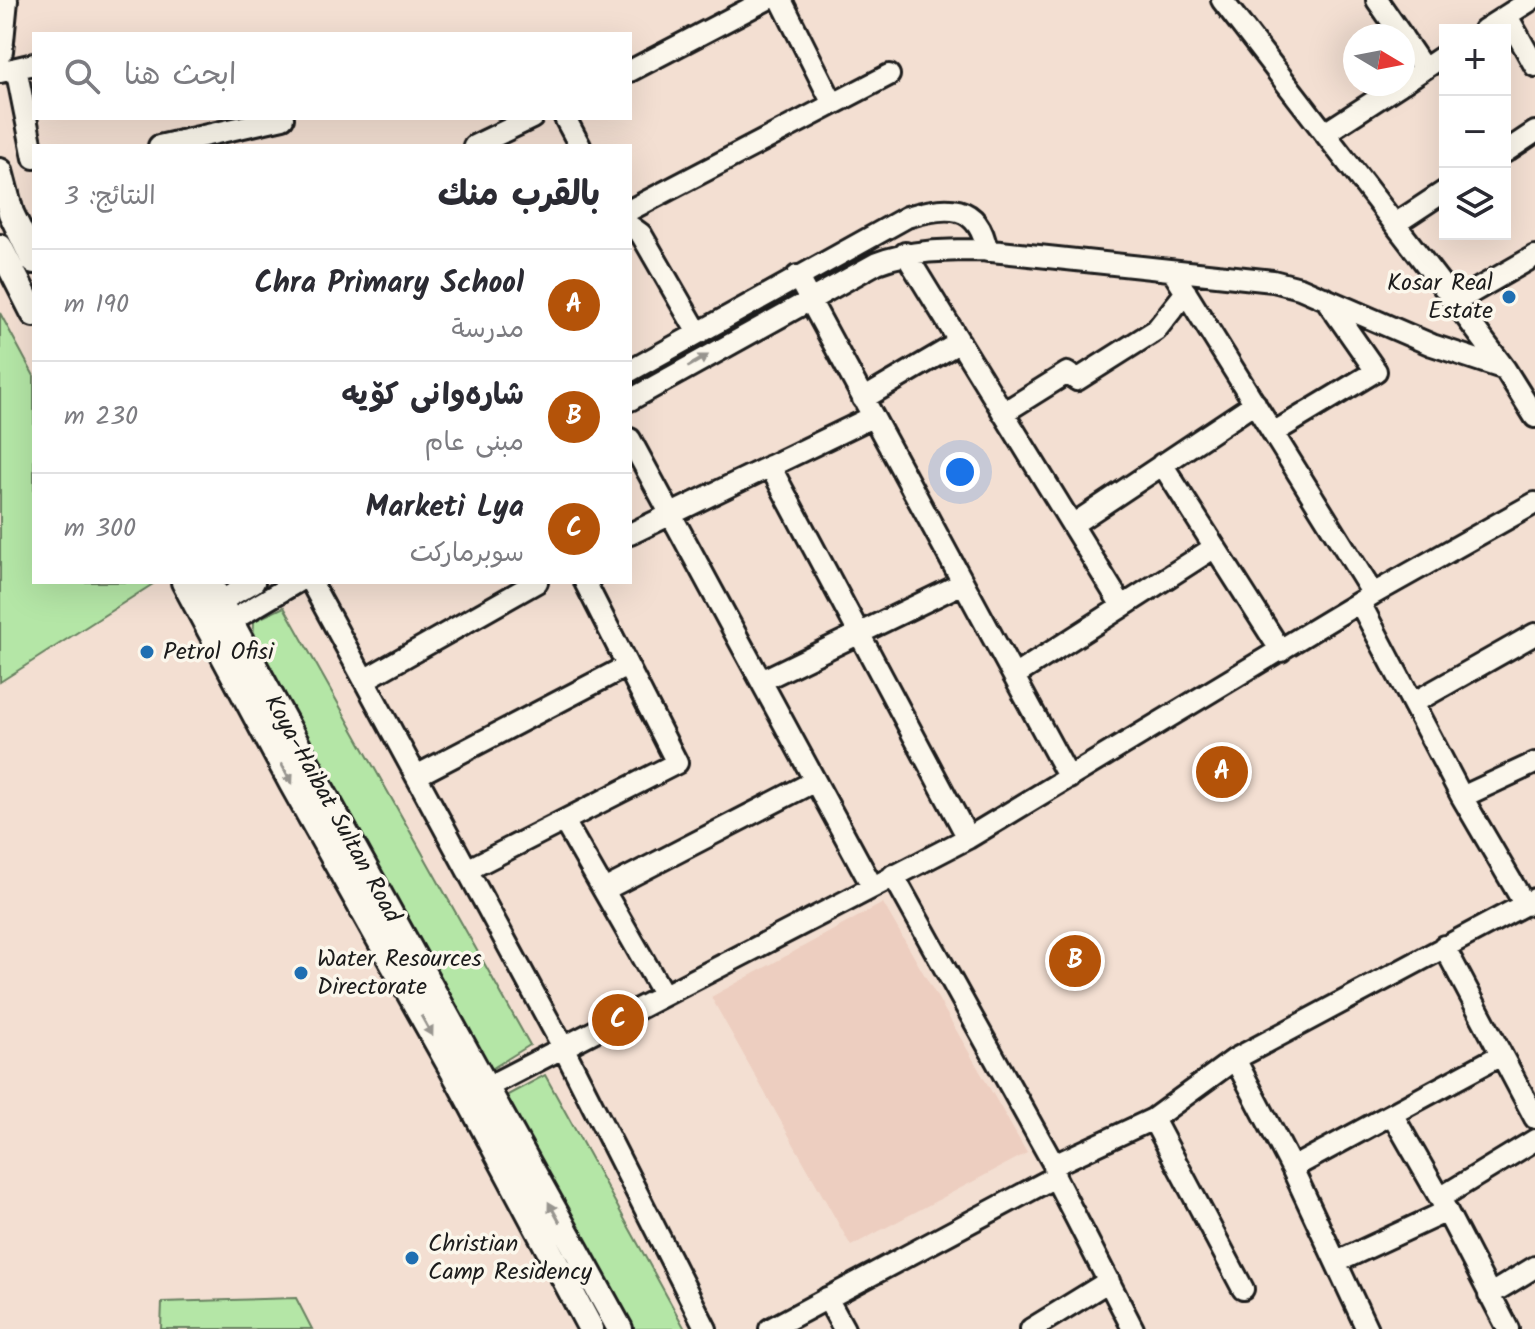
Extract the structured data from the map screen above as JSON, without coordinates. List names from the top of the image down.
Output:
{
  "streets": {
    "main road": ["Koya-Haibat Sultan Road"]
  },
  "places": [
    "Kosar Real Estate",
    "Petrol Ofisi",
    "Water Resources Directorate",
    "Christian Camp Residency"
  ],
  "north": "right",
  "page": {
    "map_buttons": ["+", "−"],
    "search": "ابحث هنا",
    "heading": ["بالقرب منك", "النتائج: 3"],
    "list": [
      {
        "mark": "A",
        "name": "Chra Primary School",
        "note": "مدرسة",
        "value": "190 m"
      },
      {
        "mark": "B",
        "name": "شارەوانی کۆیە",
        "note": "مبنى عام",
        "value": "230 m"
      },
      {
        "mark": "C",
        "name": "Marketi Lya",
        "note": "سوبرماركت",
        "value": "300 m"
      }
    ],
    "pins": ["A", "B", "C"]
  }
}
